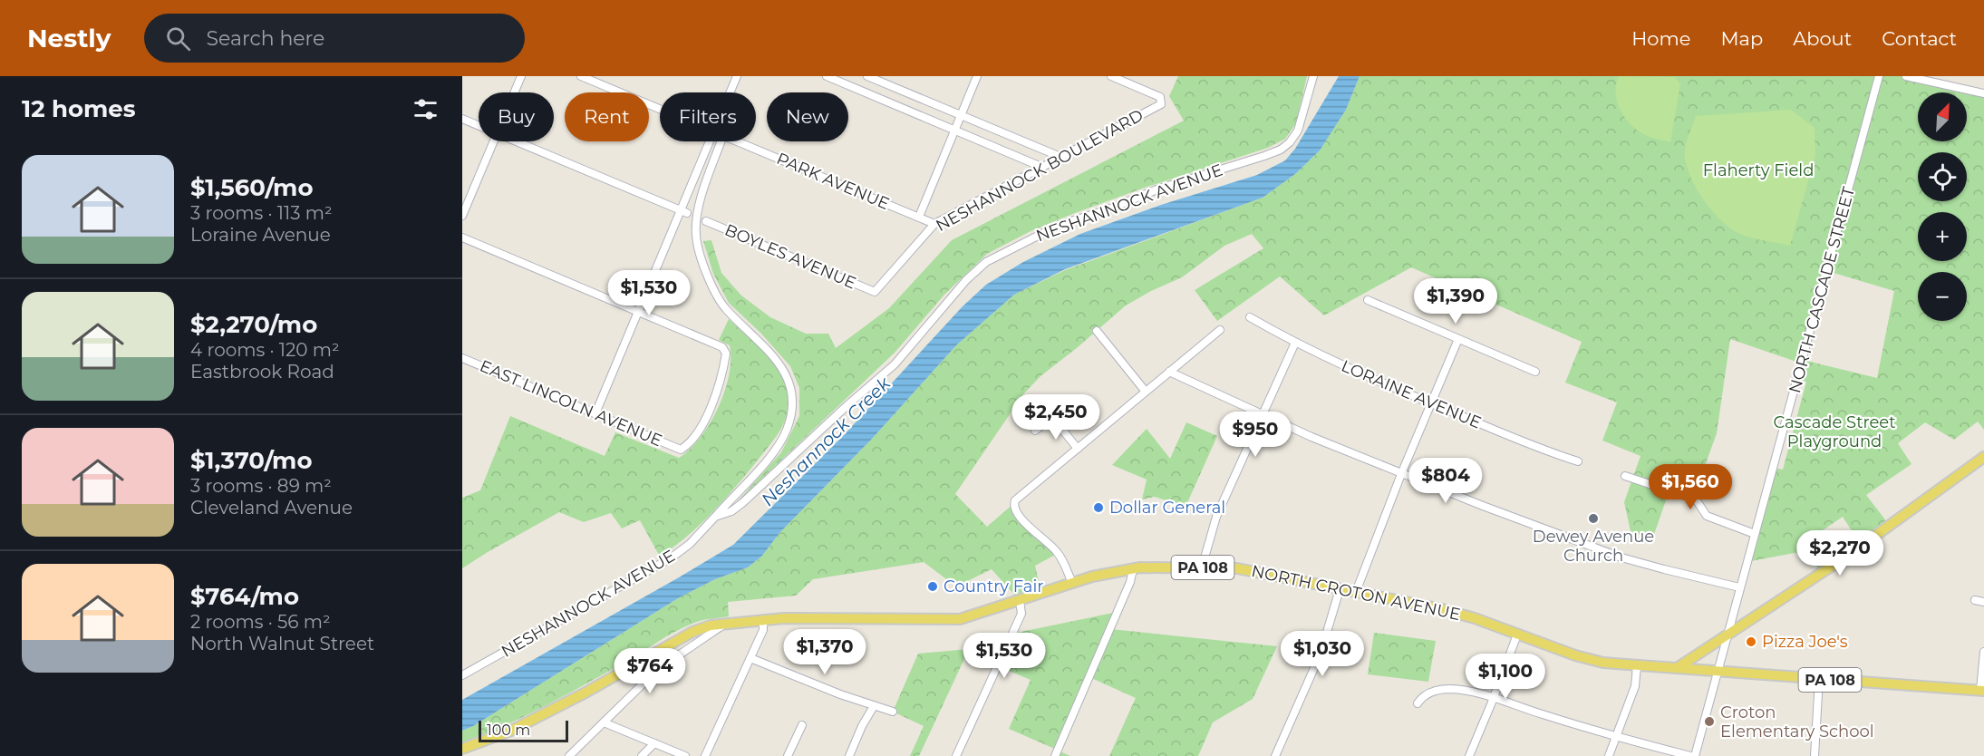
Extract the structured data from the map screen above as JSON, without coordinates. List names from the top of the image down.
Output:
{
  "streets": {
    "main road": ["PA 108", "NORTH CROTON AVENUE"],
    "street": [
      "NESHANNOCK BOULEVARD",
      "PARK AVENUE",
      "NESHANNOCK AVENUE",
      "BOYLES AVENUE",
      "NORTH CASCADE STREET",
      "LORAINE AVENUE",
      "EAST LINCOLN AVENUE"
    ]
  },
  "crossings": [
    ["NESHANNOCK BOULEVARD", "PARK AVENUE"],
    ["NESHANNOCK BOULEVARD", "BOYLES AVENUE"],
    ["NORTH CASCADE STREET", "NORTH CROTON AVENUE"]
  ],
  "water": ["Neshannock Creek"],
  "parks": ["Flaherty Field", "Cascade Street Playground"],
  "places": [
    "Dollar General",
    "Dewey Avenue Church",
    "Country Fair",
    "Pizza Joe's",
    "Croton Elementary School"
  ],
  "scale_bar": "100 m",
  "north": "top right",
  "page": {
    "header": "Nestly",
    "search": "Search here",
    "nav": [
      "Home",
      "Map",
      "About",
      "Contact"
    ],
    "heading": "12 homes",
    "map_buttons": ["+", "−"],
    "chip": [
      "Buy",
      "Rent",
      "Filters",
      "New"
    ],
    "list": [
      {
        "name": "$1,560/mo",
        "note": "3 rooms · 113 m² · Loraine Avenue"
      },
      {
        "name": "$2,270/mo",
        "note": "4 rooms · 120 m² · Eastbrook Road"
      },
      {
        "name": "$1,370/mo",
        "note": "3 rooms · 89 m² · Cleveland Avenue"
      },
      {
        "name": "$764/mo",
        "note": "2 rooms · 56 m² · North Walnut Street"
      }
    ],
    "price": [
      "$1,530",
      "$1,390",
      "$2,450",
      "$950",
      "$804",
      "$1,560",
      "$2,270",
      "$1,370",
      "$1,030",
      "$1,530",
      "$764",
      "$1,100"
    ],
    "scale": "100 m"
  }
}
